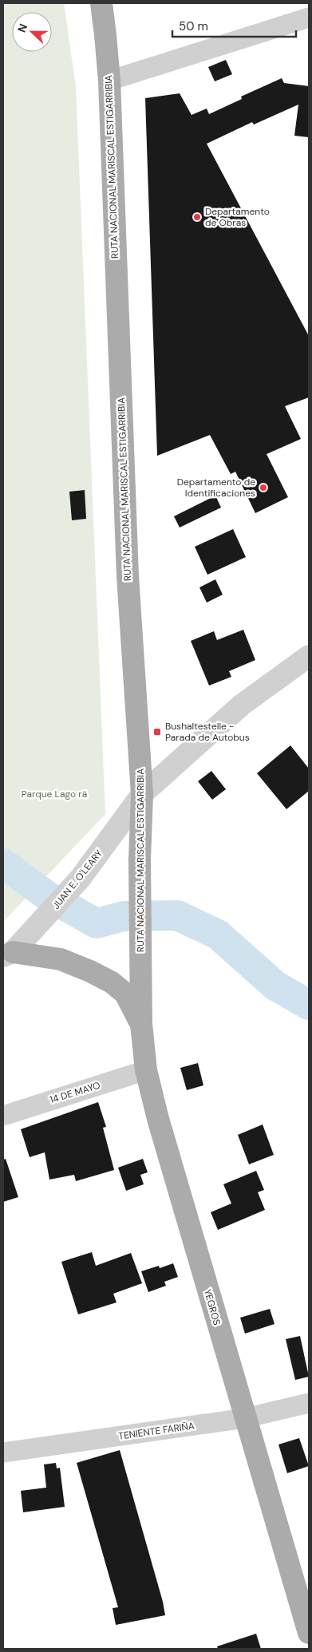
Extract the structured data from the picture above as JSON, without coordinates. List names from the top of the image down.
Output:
{
  "streets": {
    "main road": ["RUTA NACIONAL MARISCAL ESTIGARRIBIA", "YEGROS"],
    "street": ["JUAN E. O'LEARY", "14 DE MAYO", "TENIENTE FARIÑA"]
  },
  "crossings": [
    ["RUTA NACIONAL MARISCAL ESTIGARRIBIA", "JUAN E. O'LEARY"],
    ["RUTA NACIONAL MARISCAL ESTIGARRIBIA", "YEGROS"],
    ["14 DE MAYO", "YEGROS"],
    ["YEGROS", "TENIENTE FARIÑA"]
  ],
  "parks": ["Parque Lago rã"],
  "places": {
    "other": ["Departamento de Obras", "Departamento de Identificaciones"],
    "transit": ["Bushaltestelle - Parada de Autobus"]
  },
  "scale_bar": "50 m",
  "north": "left"
}
